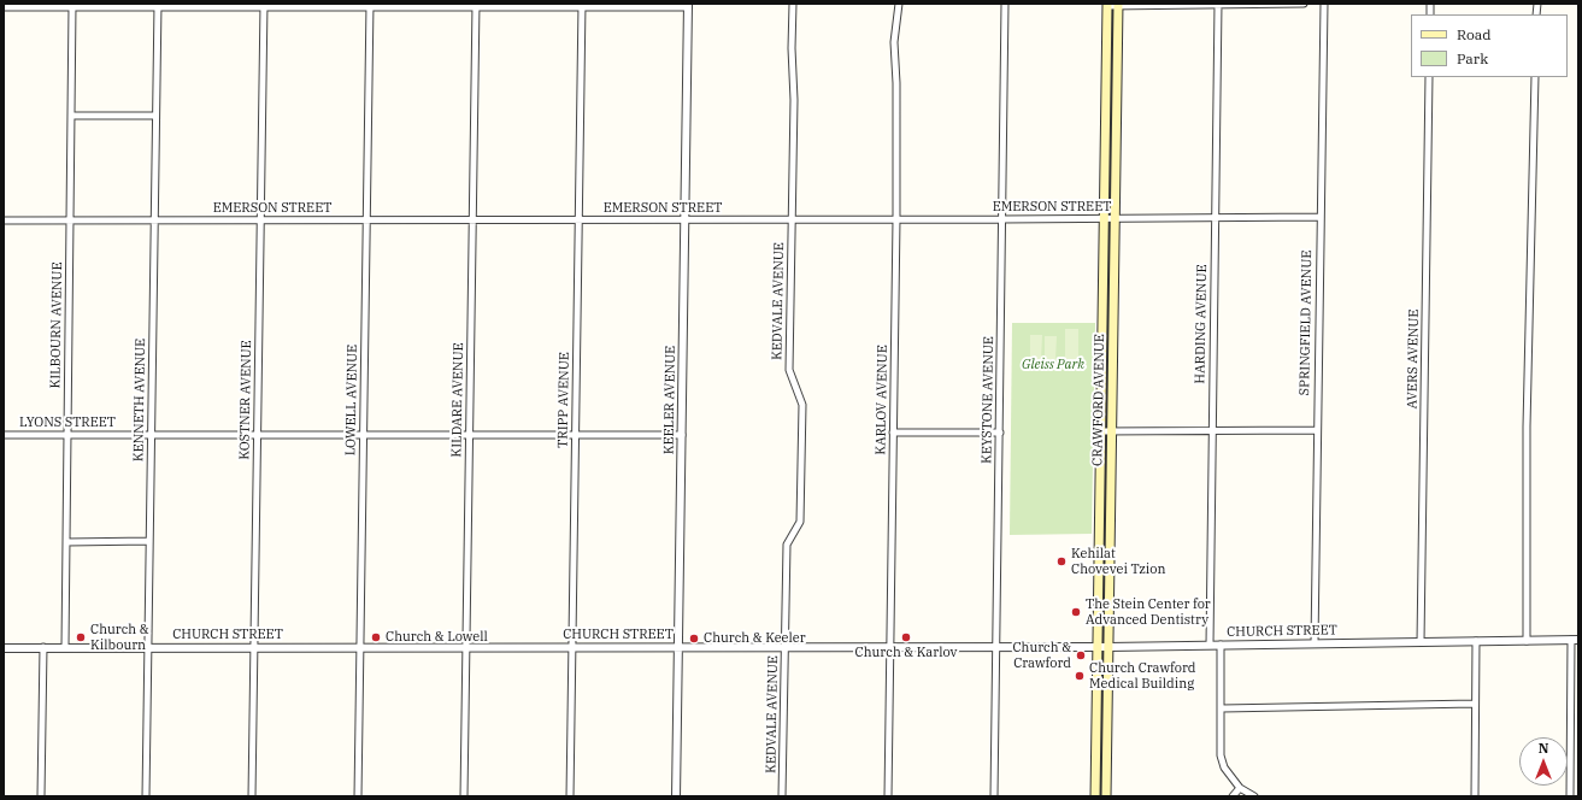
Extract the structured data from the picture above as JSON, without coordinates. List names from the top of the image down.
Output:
{
  "streets": {
    "main road": ["CRAWFORD AVENUE"],
    "street": [
      "EMERSON STREET",
      "KEDVALE AVENUE",
      "SPRINGFIELD AVENUE",
      "HARDING AVENUE",
      "KILBOURN AVENUE",
      "AVERS AVENUE",
      "KENNETH AVENUE",
      "KOSTNER AVENUE",
      "LOWELL AVENUE",
      "KILDARE AVENUE",
      "TRIPP AVENUE",
      "KEELER AVENUE",
      "KARLOV AVENUE",
      "KEYSTONE AVENUE",
      "LYONS STREET",
      "CHURCH STREET"
    ]
  },
  "crossings": [
    ["EMERSON STREET", "KEDVALE AVENUE"],
    ["EMERSON STREET", "SPRINGFIELD AVENUE"],
    ["EMERSON STREET", "HARDING AVENUE"],
    ["EMERSON STREET", "KILBOURN AVENUE"],
    ["EMERSON STREET", "KENNETH AVENUE"],
    ["EMERSON STREET", "KOSTNER AVENUE"],
    ["EMERSON STREET", "LOWELL AVENUE"],
    ["EMERSON STREET", "KILDARE AVENUE"],
    ["EMERSON STREET", "TRIPP AVENUE"],
    ["EMERSON STREET", "KEELER AVENUE"],
    ["EMERSON STREET", "KARLOV AVENUE"],
    ["EMERSON STREET", "KEYSTONE AVENUE"],
    ["EMERSON STREET", "CRAWFORD AVENUE"],
    ["KEDVALE AVENUE", "CHURCH STREET"],
    ["SPRINGFIELD AVENUE", "CHURCH STREET"],
    ["HARDING AVENUE", "CHURCH STREET"],
    ["KILBOURN AVENUE", "LYONS STREET"],
    ["KILBOURN AVENUE", "CHURCH STREET"],
    ["AVERS AVENUE", "CHURCH STREET"],
    ["KENNETH AVENUE", "LYONS STREET"],
    ["KENNETH AVENUE", "CHURCH STREET"],
    ["KOSTNER AVENUE", "LYONS STREET"],
    ["KOSTNER AVENUE", "CHURCH STREET"],
    ["LOWELL AVENUE", "LYONS STREET"],
    ["LOWELL AVENUE", "CHURCH STREET"],
    ["KILDARE AVENUE", "LYONS STREET"],
    ["KILDARE AVENUE", "CHURCH STREET"],
    ["TRIPP AVENUE", "LYONS STREET"],
    ["TRIPP AVENUE", "CHURCH STREET"],
    ["KEELER AVENUE", "LYONS STREET"],
    ["KEELER AVENUE", "CHURCH STREET"],
    ["KARLOV AVENUE", "CHURCH STREET"],
    ["KEYSTONE AVENUE", "CHURCH STREET"],
    ["CRAWFORD AVENUE", "CHURCH STREET"]
  ],
  "parks": ["Gleiss Park"],
  "places": [
    "Kehilat Chovevei Tzion",
    "The Stein Center for Advanced Dentistry",
    "Church & Kilbourn",
    "Church & Lowell",
    "Church & Karlov",
    "Church & Keeler",
    "Church & Crawford",
    "Church Crawford Medical Building"
  ],
  "legend": ["Road", "Park"],
  "north": "top"
}
